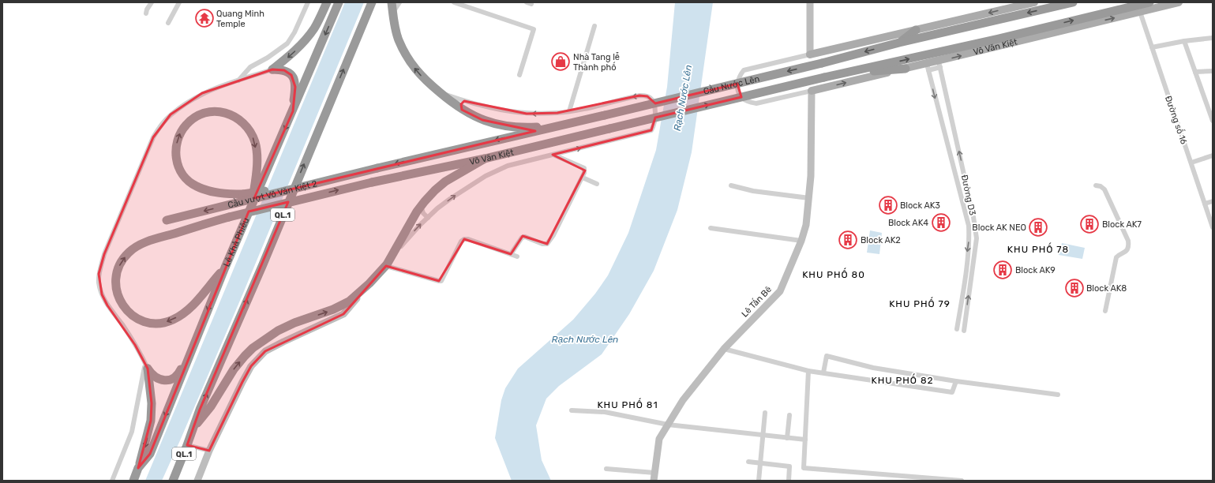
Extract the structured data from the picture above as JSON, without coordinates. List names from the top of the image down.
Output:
{
  "streets": {
    "highway": [
      "Võ Văn Kiệt",
      "Cầu Nước Lên",
      "Cầu vượt Võ Văn Kiệt 2",
      "QL.1",
      "Lê Khả Phiêu"
    ],
    "street": ["Đường số 16", "Đường D3", "Lê Tấn Bê"]
  },
  "crossings": [
    ["Võ Văn Kiệt", "Cầu Nước Lên"],
    ["Võ Văn Kiệt", "Đường số 16"],
    ["Võ Văn Kiệt", "Cầu vượt Võ Văn Kiệt 2"],
    ["Võ Văn Kiệt", "Đường D3"],
    ["Võ Văn Kiệt", "Lê Khả Phiêu"],
    ["Võ Văn Kiệt", "Lê Tấn Bê"]
  ],
  "one_way": ["Cầu vượt Võ Văn Kiệt 2"],
  "districts": [
    "KHU PHỐ 78",
    "KHU PHỐ 80",
    "KHU PHỐ 79",
    "KHU PHỐ 82",
    "KHU PHỐ 81"
  ],
  "water": ["Rạch Nước Lên"],
  "places": {
    "temple": ["Quang Minh Temple"],
    "shop": ["Nhà Tang lễ Thành phố"],
    "building": [
      "Block AK3",
      "Block AK4",
      "Block AK7",
      "Block AK NEO",
      "Block AK2",
      "Block AK9",
      "Block AK8"
    ]
  }
}
